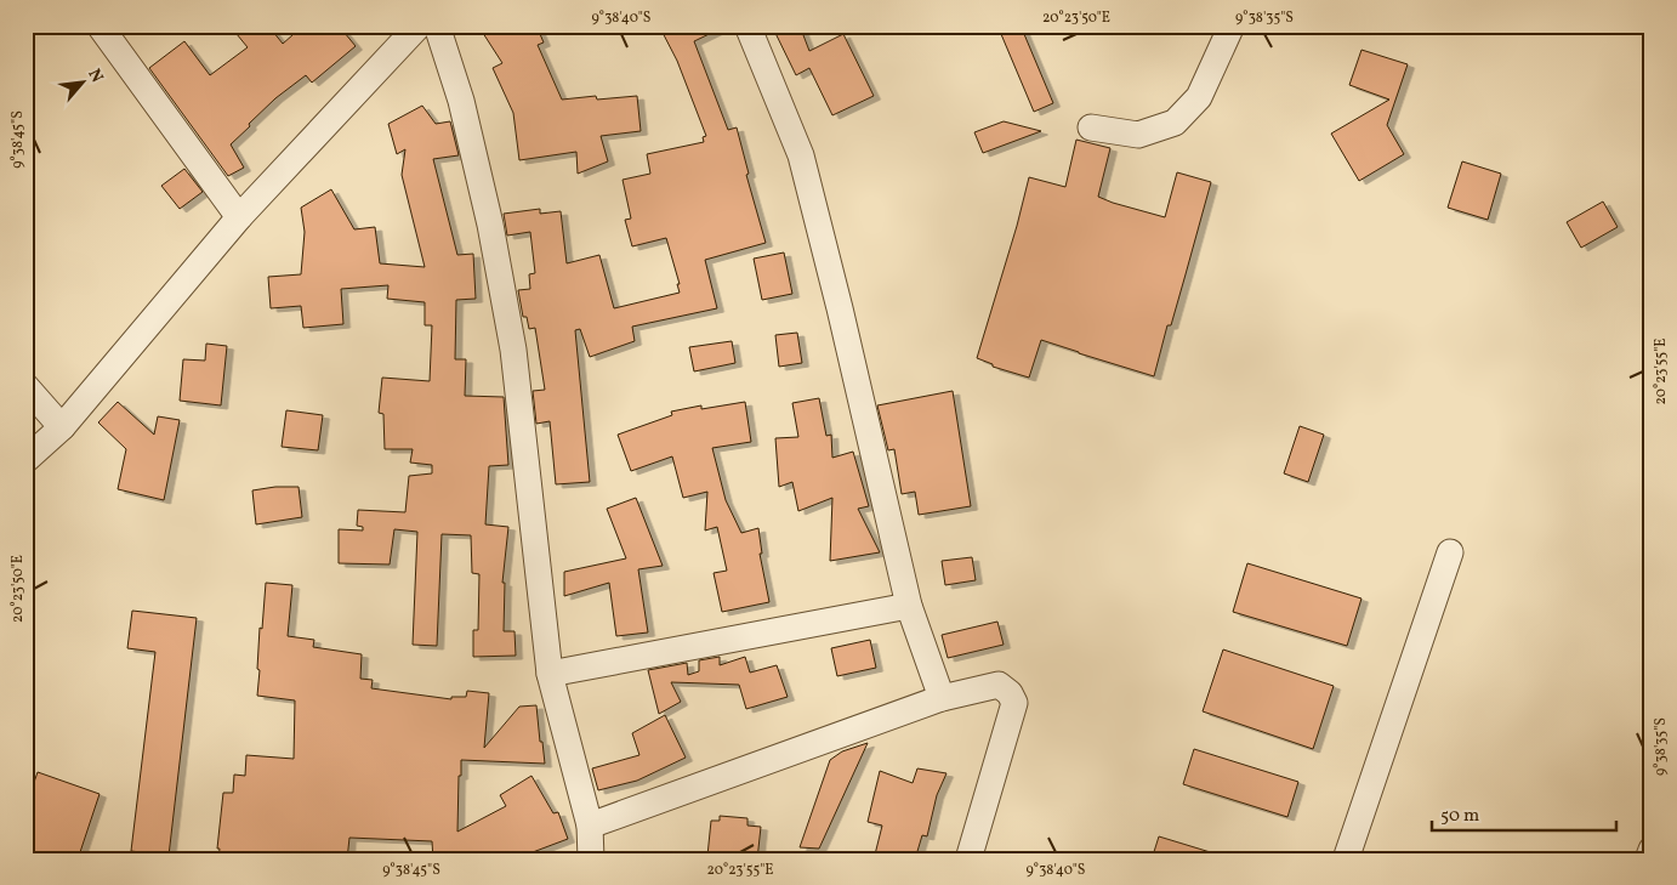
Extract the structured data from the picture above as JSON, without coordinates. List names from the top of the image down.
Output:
{
  "scale_bar": "50 m",
  "north": "top right",
  "coordinates": [
    "9°38'40\"S",
    "20°23'50\"E",
    "9°38'35\"S",
    "9°38'45\"S",
    "20°23'55\"E"
  ]
}
